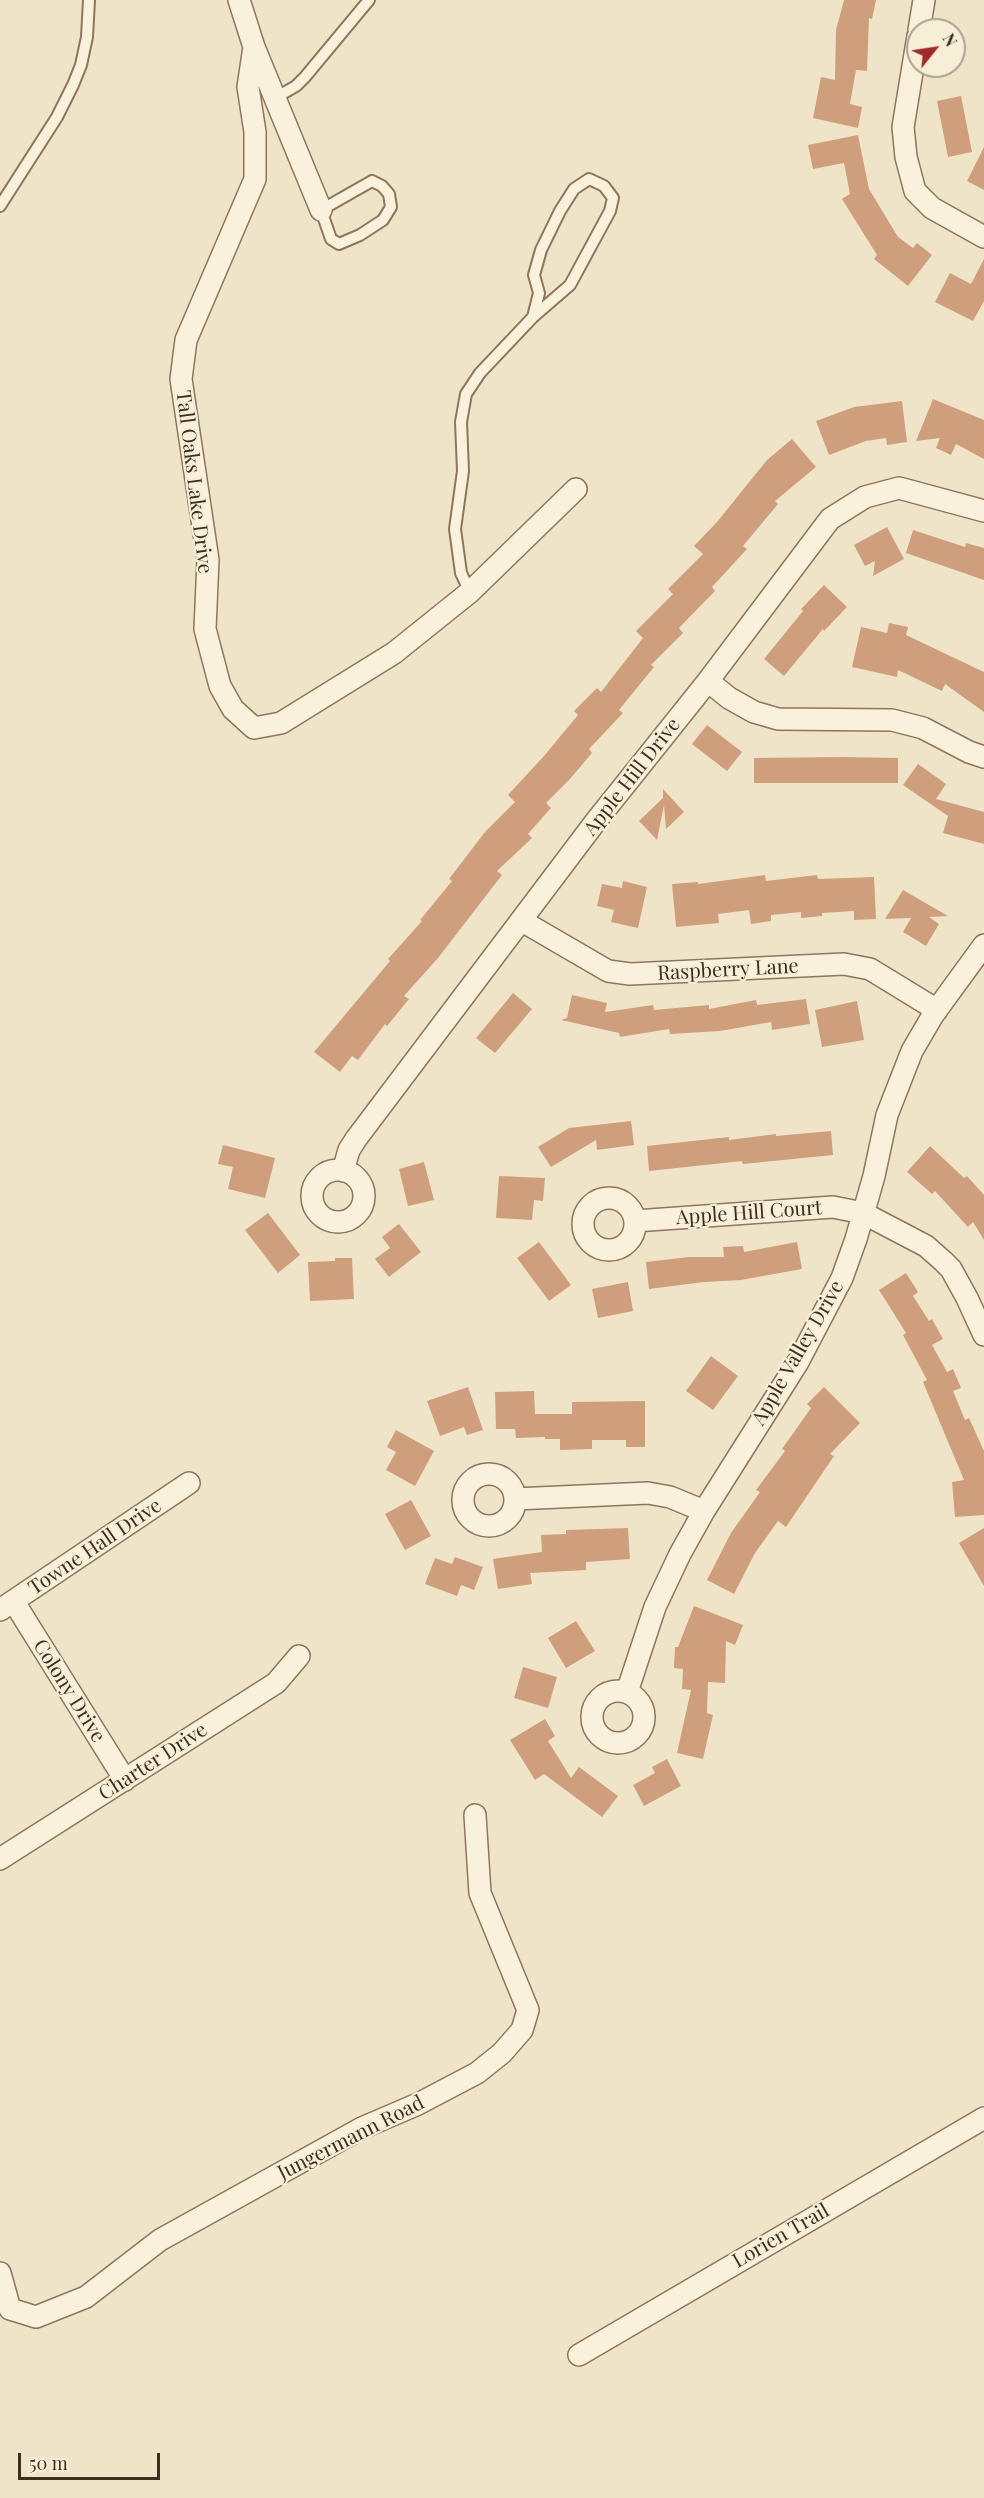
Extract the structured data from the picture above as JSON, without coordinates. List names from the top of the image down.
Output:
{
  "streets": {
    "street": [
      "Tall Oaks Lake Drive",
      "Apple Hill Drive",
      "Raspberry Lane",
      "Apple Hill Court",
      "Apple Valley Drive",
      "Towne Hall Drive",
      "Colony Drive",
      "Charter Drive",
      "Jungermann Road",
      "Lorien Trail"
    ]
  },
  "crossings": [
    ["Apple Hill Drive", "Raspberry Lane"],
    ["Raspberry Lane", "Apple Valley Drive"],
    ["Apple Hill Court", "Apple Valley Drive"],
    ["Towne Hall Drive", "Colony Drive"],
    ["Colony Drive", "Charter Drive"]
  ],
  "scale_bar": "50 m",
  "north": "top right"
}
